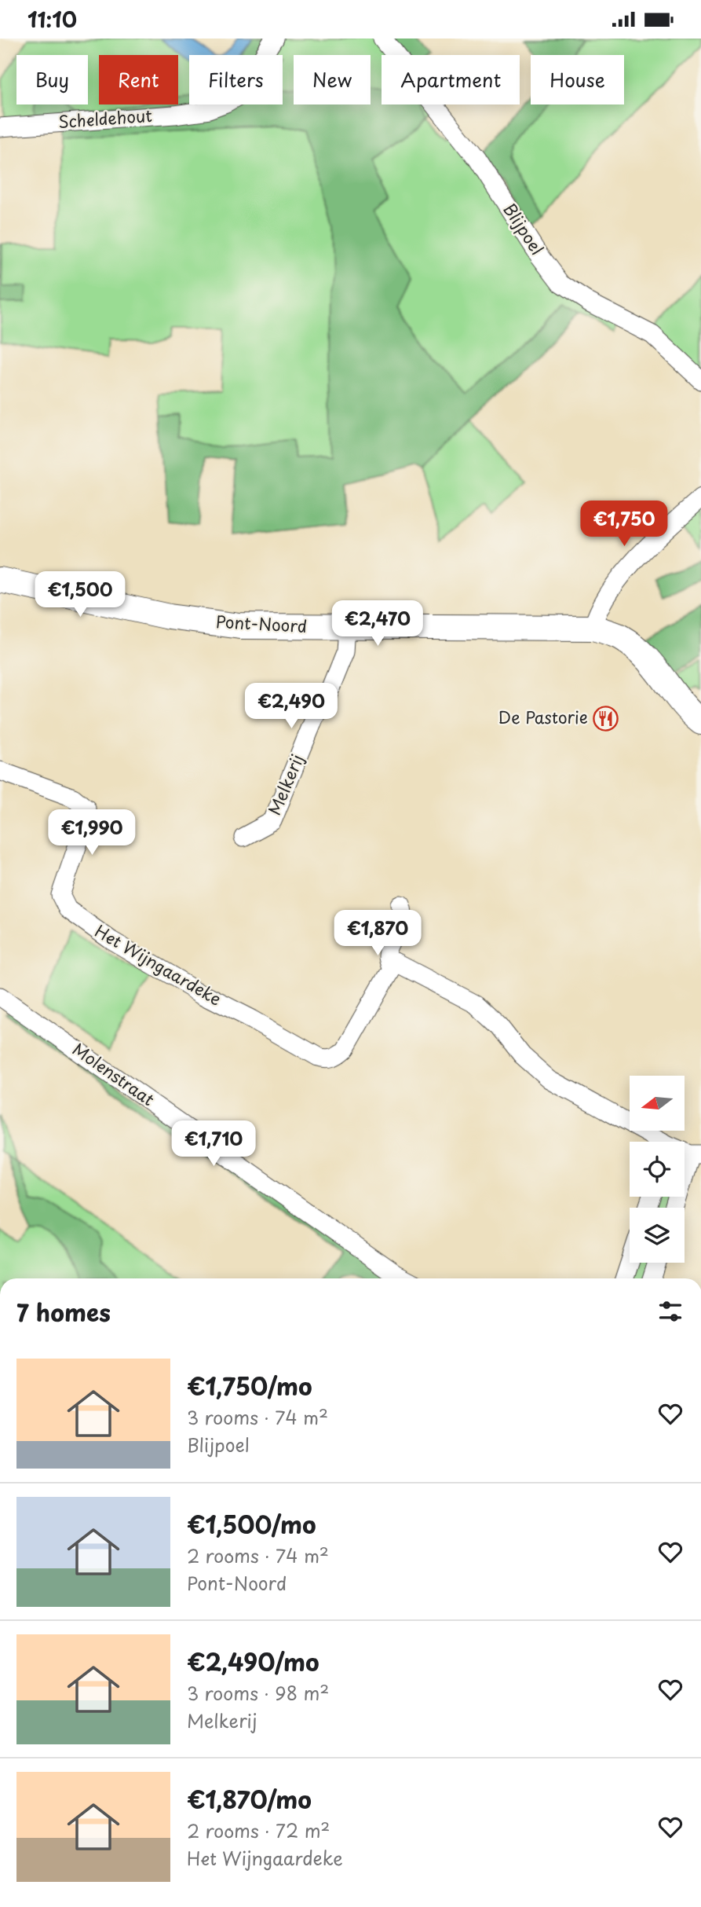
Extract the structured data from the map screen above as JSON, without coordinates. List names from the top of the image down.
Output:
{
  "streets": {
    "street": [
      "Scheldehout",
      "Blijpoel",
      "Pont-Noord",
      "Melkerij",
      "Het Wijngaardeke",
      "Molenstraat"
    ]
  },
  "crossings": [
    ["Pont-Noord", "Melkerij"]
  ],
  "places": {
    "restaurant": ["De Pastorie"]
  },
  "north": "left",
  "page": {
    "status": "11:10",
    "chip": [
      "Buy",
      "Rent",
      "Filters",
      "New",
      "Apartment",
      "House"
    ],
    "price": [
      "€1,750",
      "€1,500",
      "€2,470",
      "€2,490",
      "€1,990",
      "€1,870",
      "€1,710"
    ],
    "heading": "7 homes",
    "list": [
      {
        "name": "€1,750/mo",
        "note": "3 rooms · 74 m² · Blijpoel"
      },
      {
        "name": "€1,500/mo",
        "note": "2 rooms · 74 m² · Pont-Noord"
      },
      {
        "name": "€2,490/mo",
        "note": "3 rooms · 98 m² · Melkerij"
      },
      {
        "name": "€1,870/mo",
        "note": "2 rooms · 72 m² · Het Wijngaardeke"
      }
    ]
  }
}
